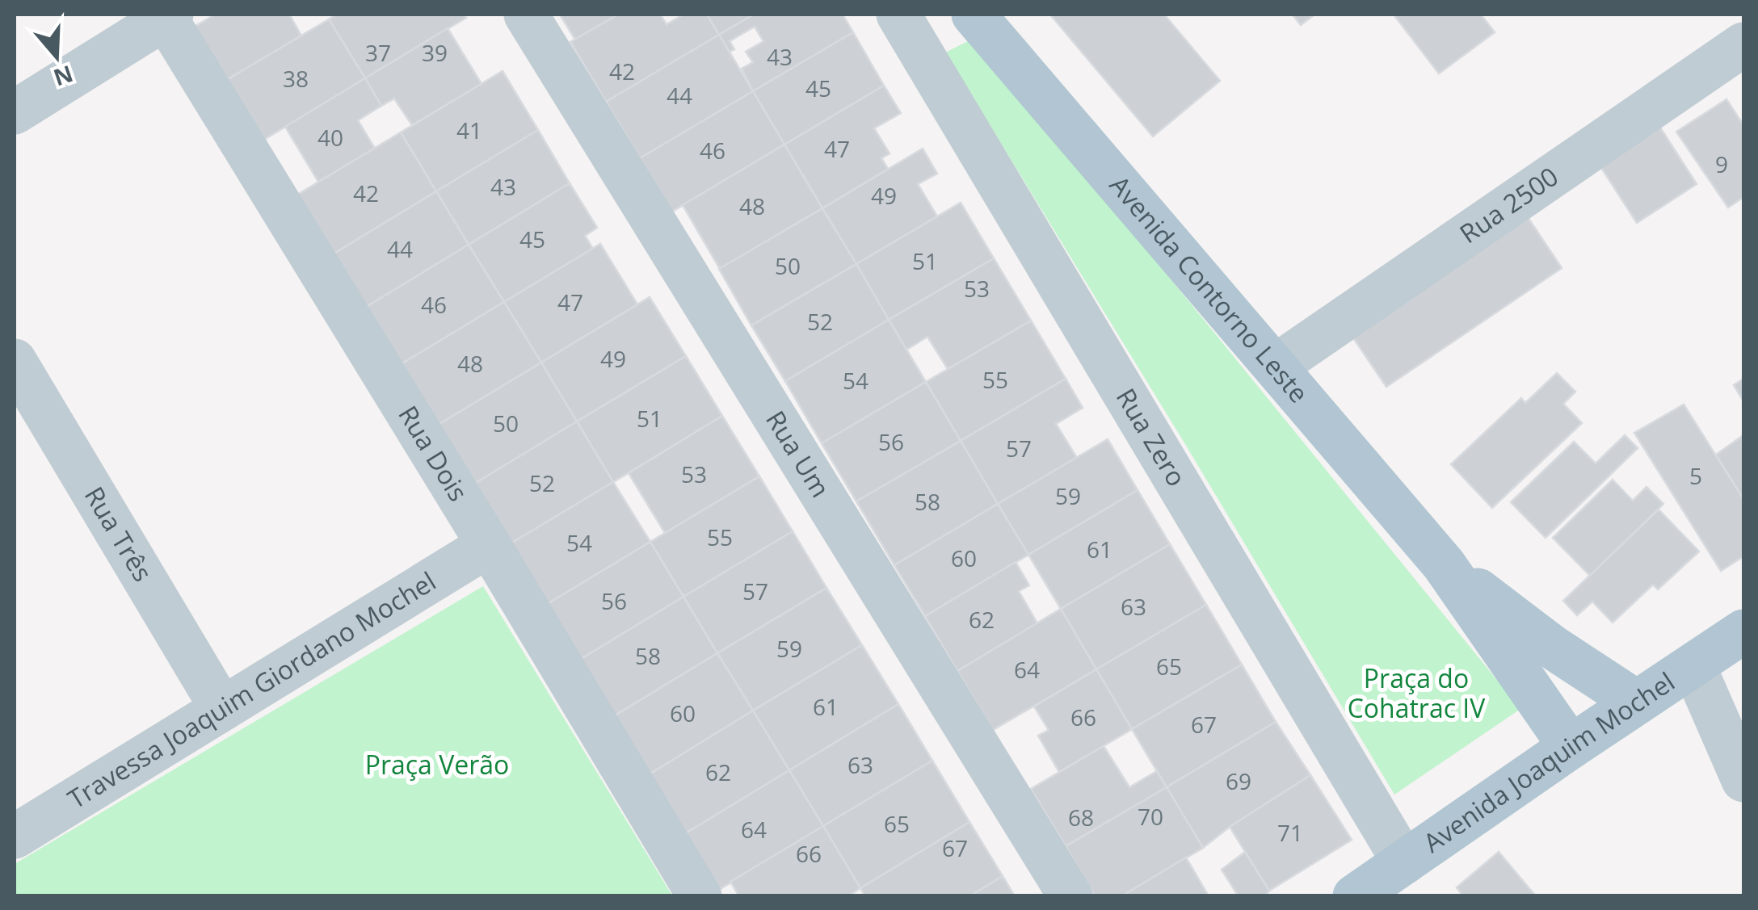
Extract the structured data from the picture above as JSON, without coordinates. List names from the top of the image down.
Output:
{
  "streets": {
    "main road": ["Avenida Contorno Leste", "Avenida Joaquim Mochel"],
    "street": [
      "Rua 2500",
      "Rua Zero",
      "Rua Dois",
      "Rua Um",
      "Rua Três",
      "Travessa Joaquim Giordano Mochel"
    ]
  },
  "crossings": [
    ["Rua 2500", "Avenida Contorno Leste"],
    ["Avenida Contorno Leste", "Avenida Joaquim Mochel"],
    ["Rua Zero", "Avenida Joaquim Mochel"],
    ["Rua Dois", "Travessa Joaquim Giordano Mochel"],
    ["Rua Três", "Travessa Joaquim Giordano Mochel"]
  ],
  "parks": ["Praça do Cohatrac IV", "Praça Verão"],
  "house_numbers": [
    "37",
    "39",
    "43",
    "42",
    "38",
    "45",
    "44",
    "41",
    "40",
    "47",
    "46",
    "9",
    "43",
    "42",
    "49",
    "48",
    "45",
    "44",
    "51",
    "50",
    "53",
    "47",
    "46",
    "52",
    "49",
    "48",
    "55",
    "54",
    "51",
    "50",
    "56",
    "57",
    "53",
    "5",
    "52",
    "59",
    "58",
    "55",
    "54",
    "61",
    "60",
    "57",
    "56",
    "63",
    "62",
    "59",
    "58",
    "65",
    "64",
    "61",
    "60",
    "66",
    "67",
    "63",
    "62",
    "69",
    "70",
    "68",
    "65",
    "64",
    "71",
    "67",
    "66"
  ],
  "north": "bottom"
}
